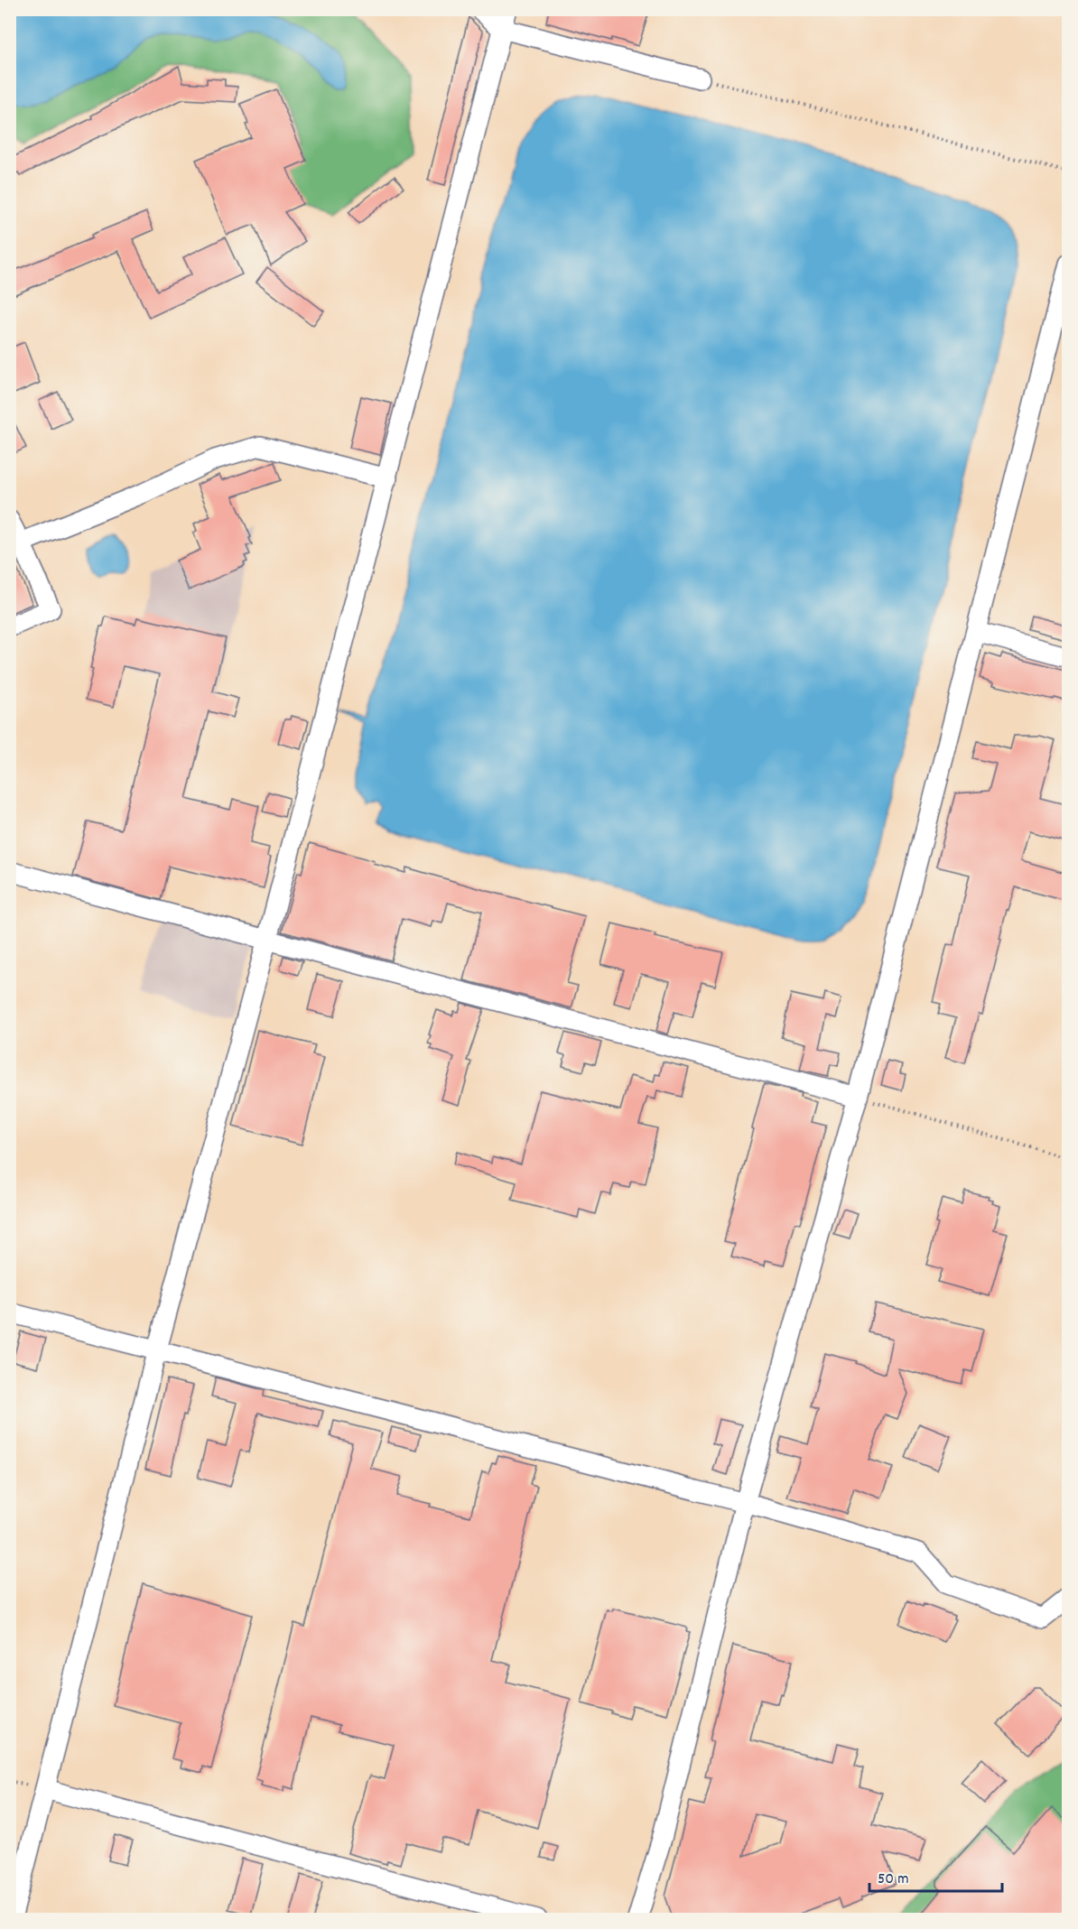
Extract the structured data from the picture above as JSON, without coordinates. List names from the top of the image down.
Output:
{
  "scale_bar": "50 m"
}
